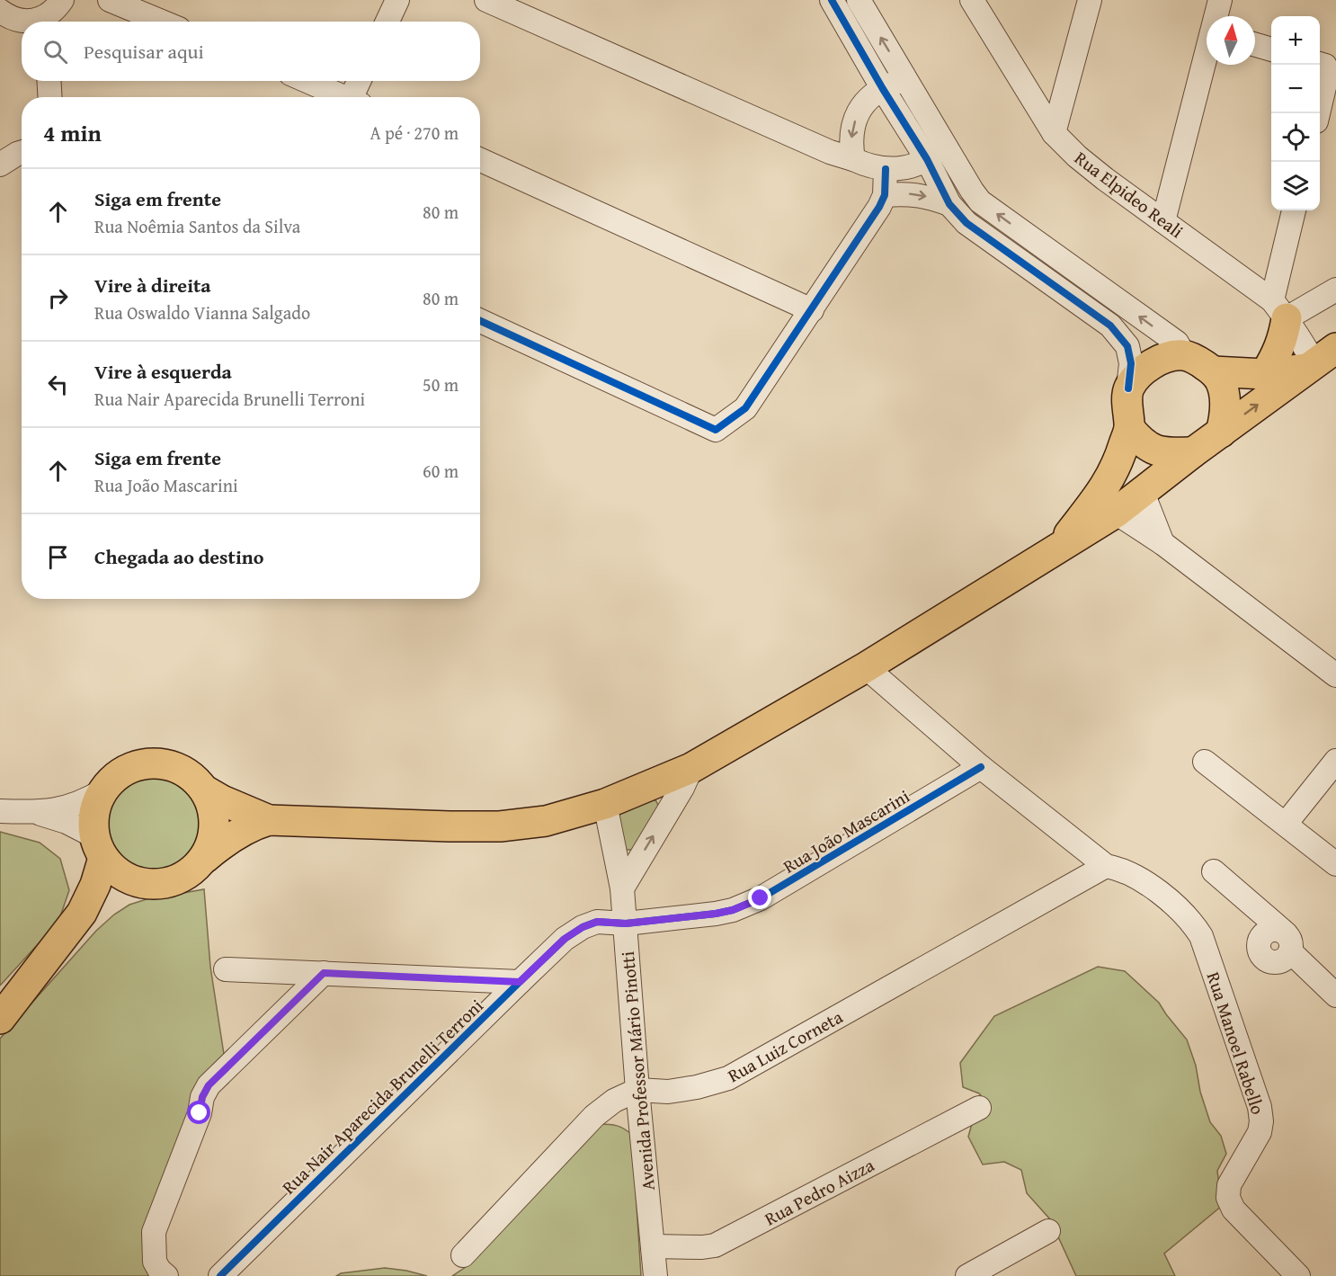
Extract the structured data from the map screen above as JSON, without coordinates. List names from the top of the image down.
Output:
{
  "streets": {
    "street": [
      "Rua Elpideo Reali",
      "Rua João Mascarini",
      "Rua Manoel Rabello",
      "Rua Luiz Corneta",
      "Avenida Professor Mário Pinotti",
      "Rua Nair Aparecida Brunelli Terroni",
      "Rua Pedro Aizza"
    ]
  },
  "crossings": [
    ["Rua João Mascarini", "Rua Manoel Rabello"],
    ["Rua João Mascarini", "Avenida Professor Mário Pinotti"],
    ["Rua João Mascarini", "Rua Nair Aparecida Brunelli Terroni"],
    ["Rua Manoel Rabello", "Rua Luiz Corneta"],
    ["Rua Luiz Corneta", "Avenida Professor Mário Pinotti"],
    ["Avenida Professor Mário Pinotti", "Rua Nair Aparecida Brunelli Terroni"],
    ["Avenida Professor Mário Pinotti", "Rua Pedro Aizza"]
  ],
  "north": "top",
  "page": {
    "map_buttons": ["+", "−"],
    "search": "Pesquisar aqui",
    "heading": ["4 min", "A pé · 270 m"],
    "list": [
      ["Siga em frente", "Rua Noêmia Santos da Silva", "80 m"],
      ["Vire à direita", "Rua Oswaldo Vianna Salgado", "80 m"],
      ["Vire à esquerda", "Rua Nair Aparecida Brunelli Terroni", "50 m"],
      ["Siga em frente", "Rua João Mascarini", "60 m"],
      "Chegada ao destino"
    ]
  }
}
